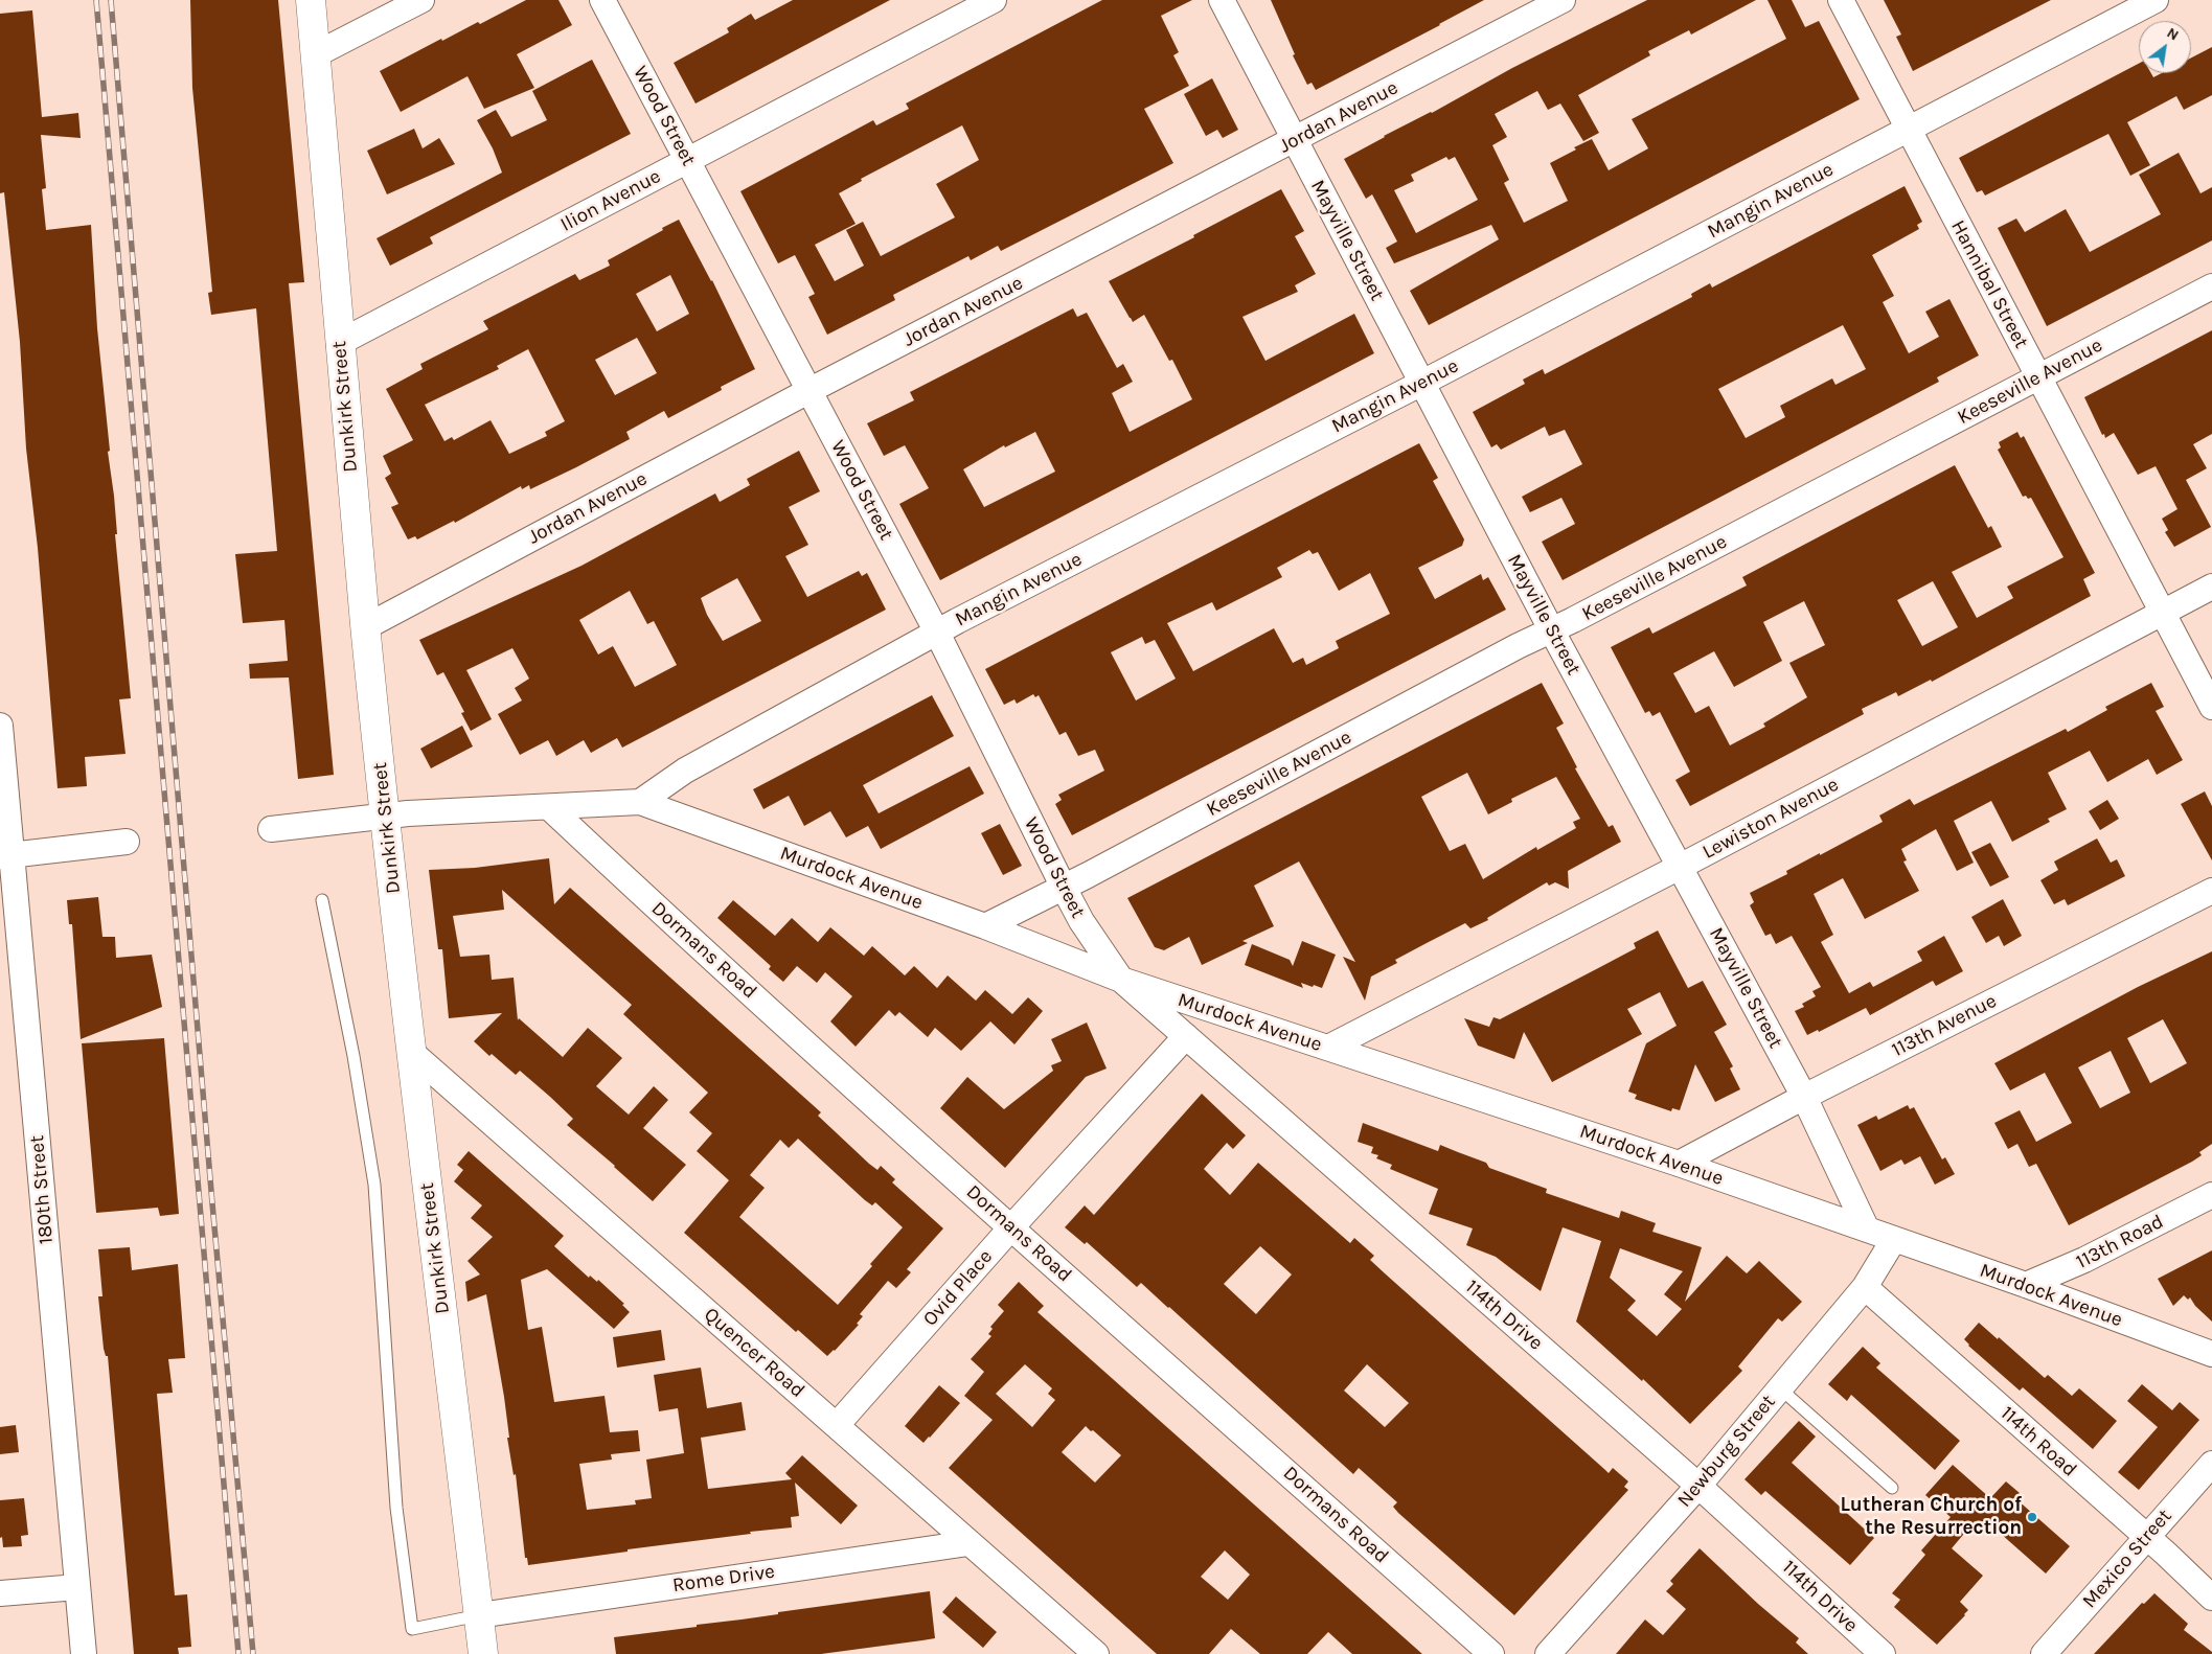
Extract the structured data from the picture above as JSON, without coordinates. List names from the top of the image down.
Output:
{
  "streets": {
    "main road": ["Dunkirk Street"],
    "street": [
      "Wood Street",
      "Jordan Avenue",
      "Ilion Avenue",
      "Mangin Avenue",
      "Mayville Street",
      "Hannibal Street",
      "Keeseville Avenue",
      "Lewiston Avenue",
      "Murdock Avenue",
      "Dormans Road",
      "113th Avenue",
      "180th Street",
      "113th Road",
      "Ovid Place",
      "114th Drive",
      "Quencer Road",
      "114th Road",
      "Newburg Street",
      "Mexico Street",
      "Rome Drive"
    ]
  },
  "crossings": [
    ["Wood Street", "Jordan Avenue"],
    ["Wood Street", "Ilion Avenue"],
    ["Wood Street", "Mangin Avenue"],
    ["Wood Street", "Keeseville Avenue"],
    ["Wood Street", "Murdock Avenue"],
    ["Wood Street", "114th Drive"],
    ["Jordan Avenue", "Mayville Street"],
    ["Jordan Avenue", "Dunkirk Street"],
    ["Ilion Avenue", "Dunkirk Street"],
    ["Mangin Avenue", "Mayville Street"],
    ["Mangin Avenue", "Hannibal Street"],
    ["Mangin Avenue", "Murdock Avenue"],
    ["Mayville Street", "Keeseville Avenue"],
    ["Mayville Street", "Lewiston Avenue"],
    ["Mayville Street", "Murdock Avenue"],
    ["Mayville Street", "113th Avenue"],
    ["Hannibal Street", "Keeseville Avenue"],
    ["Hannibal Street", "Lewiston Avenue"],
    ["Keeseville Avenue", "Murdock Avenue"],
    ["Dunkirk Street", "Murdock Avenue"],
    ["Dunkirk Street", "Quencer Road"],
    ["Dunkirk Street", "Rome Drive"],
    ["Lewiston Avenue", "Murdock Avenue"],
    ["Murdock Avenue", "Dormans Road"],
    ["Murdock Avenue", "113th Avenue"],
    ["Murdock Avenue", "113th Road"],
    ["Murdock Avenue", "114th Drive"],
    ["Murdock Avenue", "Newburg Street"],
    ["Dormans Road", "Ovid Place"],
    ["Ovid Place", "114th Drive"],
    ["Ovid Place", "Quencer Road"],
    ["114th Drive", "Newburg Street"],
    ["Quencer Road", "Rome Drive"],
    ["114th Road", "Newburg Street"],
    ["114th Road", "Mexico Street"]
  ],
  "places": ["Lutheran Church of the Resurrection"],
  "north": "top right"
}
